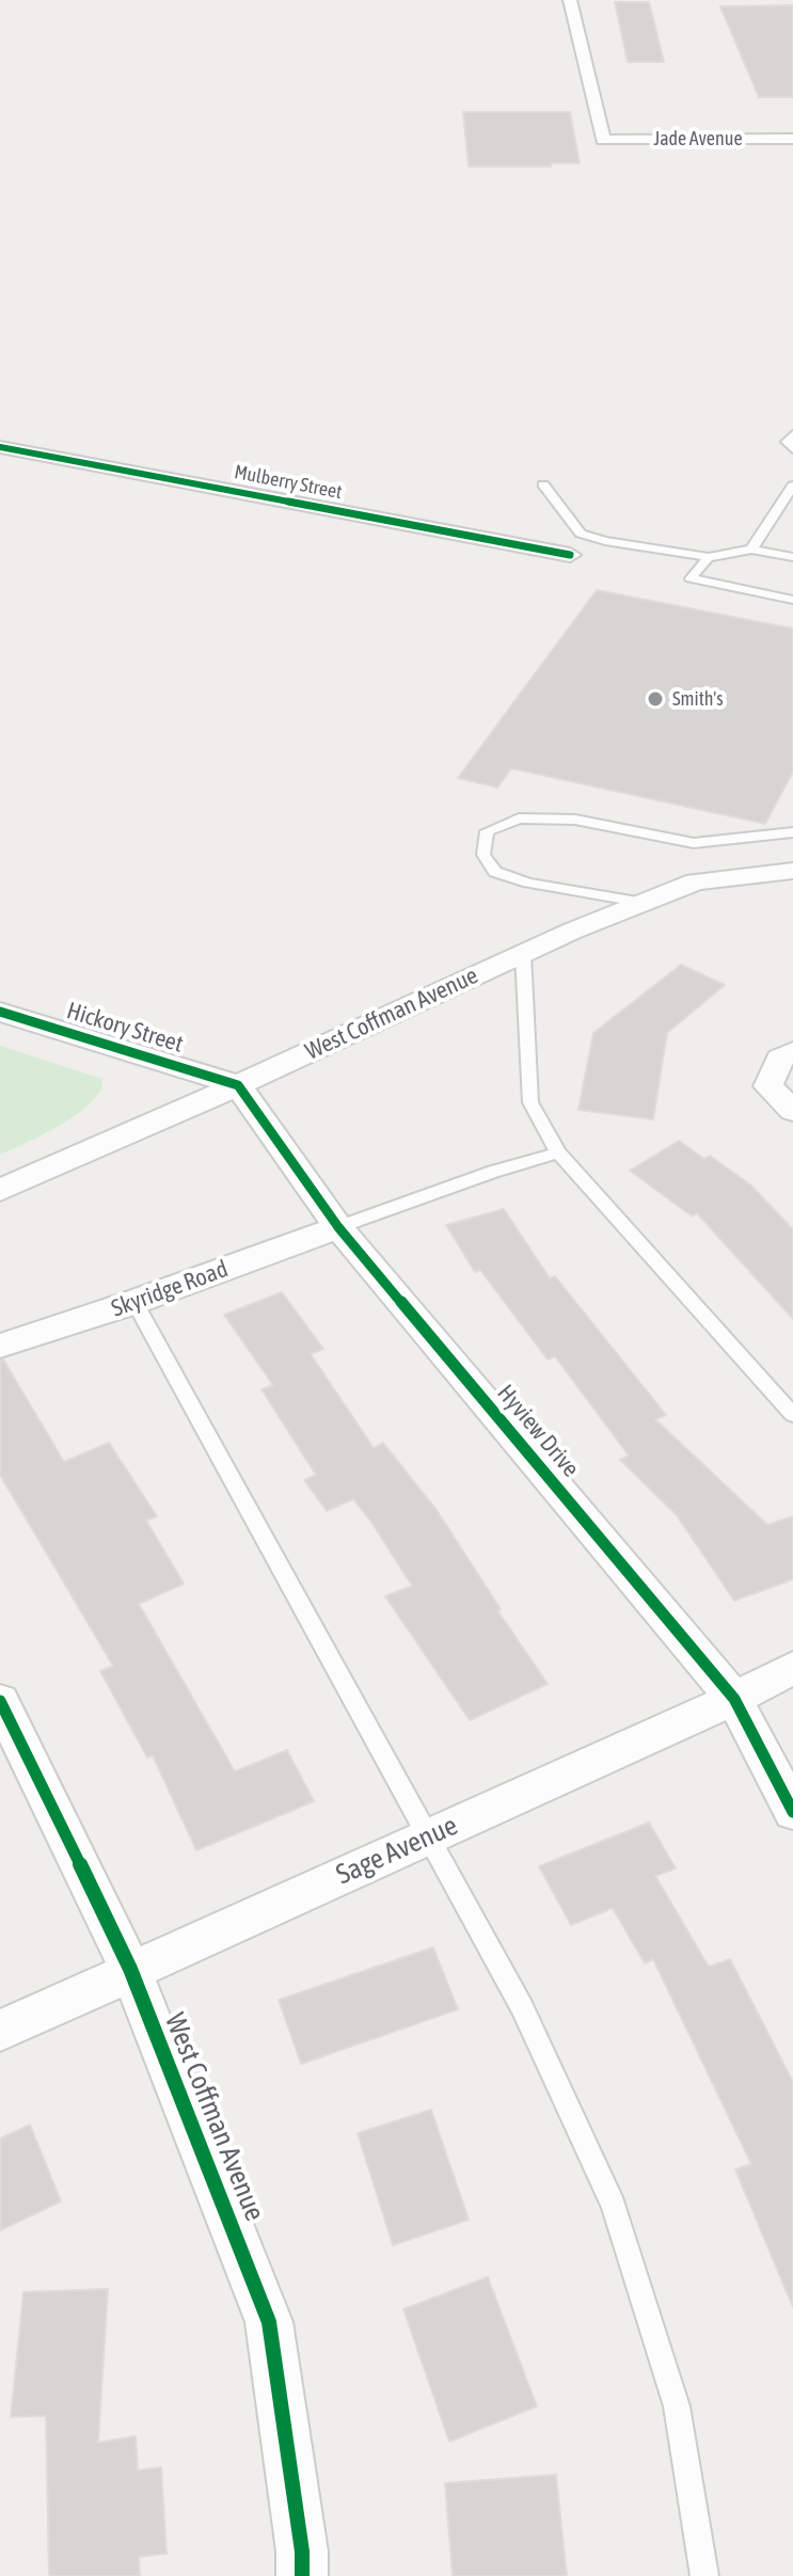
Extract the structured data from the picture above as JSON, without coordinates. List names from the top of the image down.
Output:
{
  "streets": {
    "street": [
      "Jade Avenue",
      "Mulberry Street",
      "West Coffman Avenue",
      "Hickory Street",
      "Skyridge Road",
      "Hyview Drive",
      "Sage Avenue"
    ]
  },
  "crossings": [
    ["West Coffman Avenue", "Hickory Street"],
    ["West Coffman Avenue", "Hyview Drive"],
    ["West Coffman Avenue", "Sage Avenue"],
    ["Hickory Street", "Hyview Drive"],
    ["Skyridge Road", "Hyview Drive"],
    ["Hyview Drive", "Sage Avenue"]
  ],
  "places": ["Smith's"]
}
